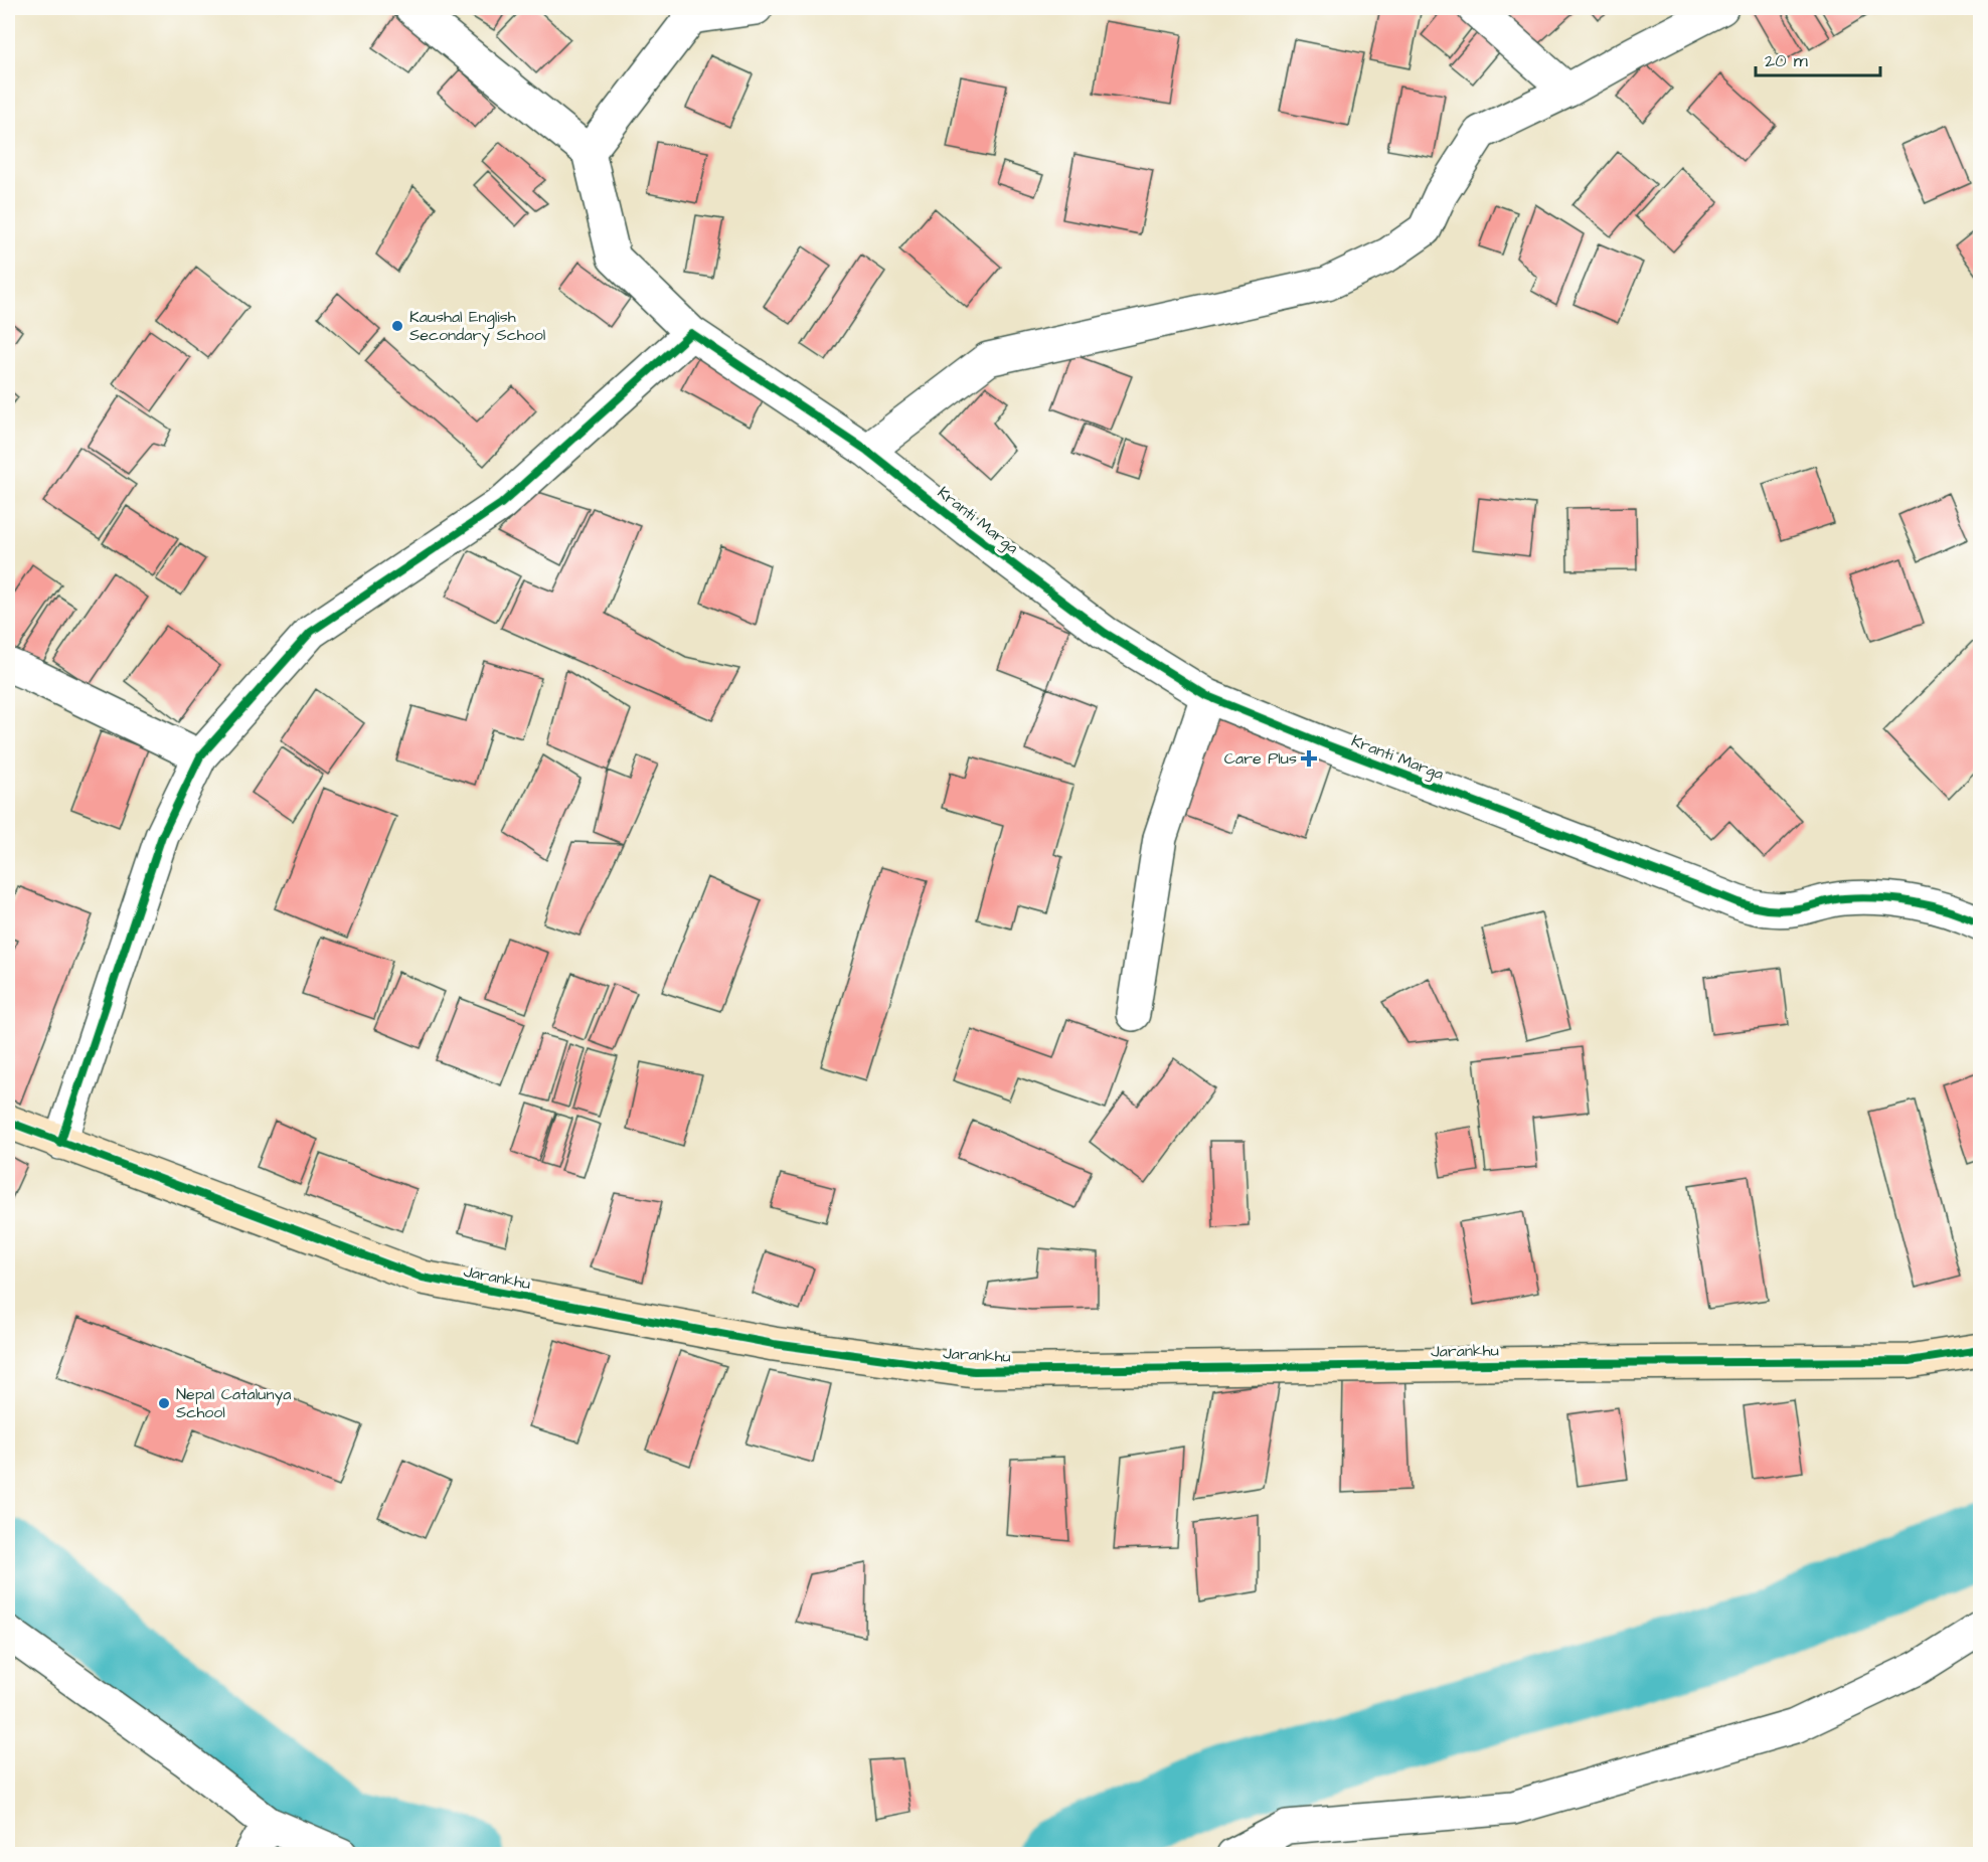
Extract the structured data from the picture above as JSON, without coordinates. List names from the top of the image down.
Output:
{
  "streets": {
    "street": ["Kranti Marga", "Jarankhu"]
  },
  "places": {
    "other": ["Kaushal English Secondary School", "Nepal Catalunya School"],
    "health": ["Care Plus"]
  },
  "scale_bar": "20 m"
}
